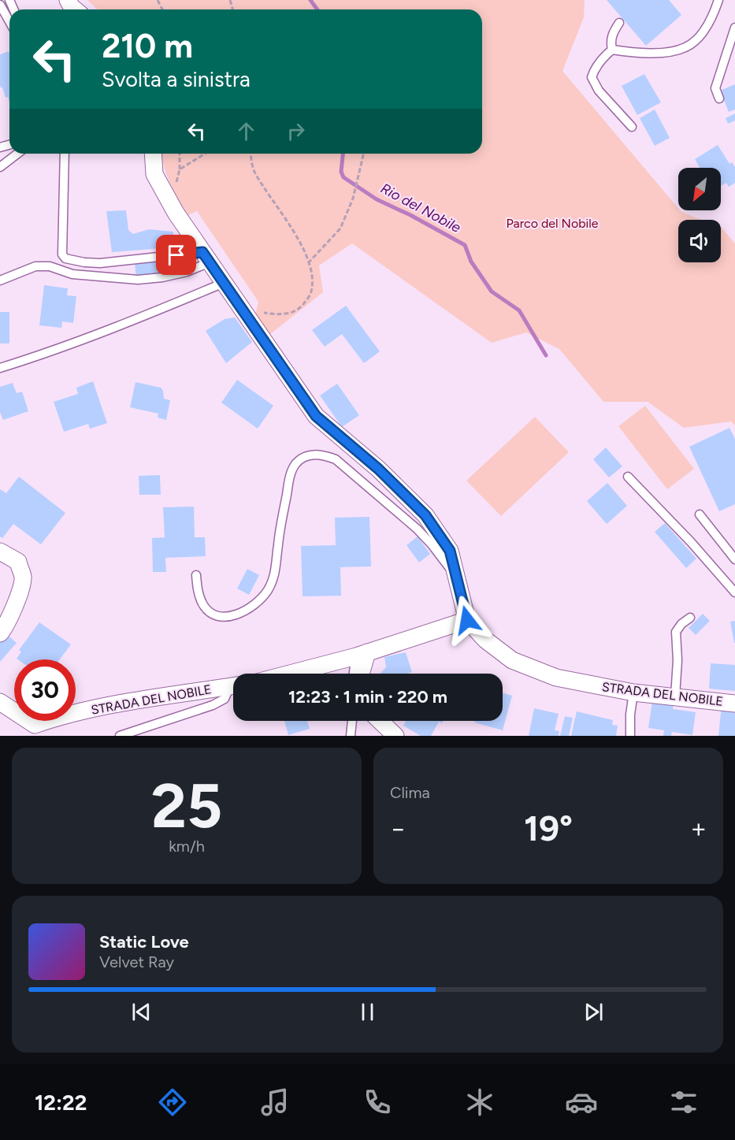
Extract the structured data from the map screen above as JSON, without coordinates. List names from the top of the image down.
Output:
{
  "streets": {
    "street": ["STRADA DEL NOBILE"]
  },
  "water": ["Rio del Nobile"],
  "parks": ["Parco del Nobile"],
  "north": "bottom left",
  "page": {
    "turn": ["210 m", "Svolta a sinistra"],
    "limit": "30",
    "trip": "12:23 · 1 min · 220 m",
    "tile": [
      ["25", "km/h"],
      "Clima"
    ],
    "heat": ["−", "19°", "+"],
    "song": ["Static Love", "Velvet Ray"],
    "tabs": "12:22"
  }
}
